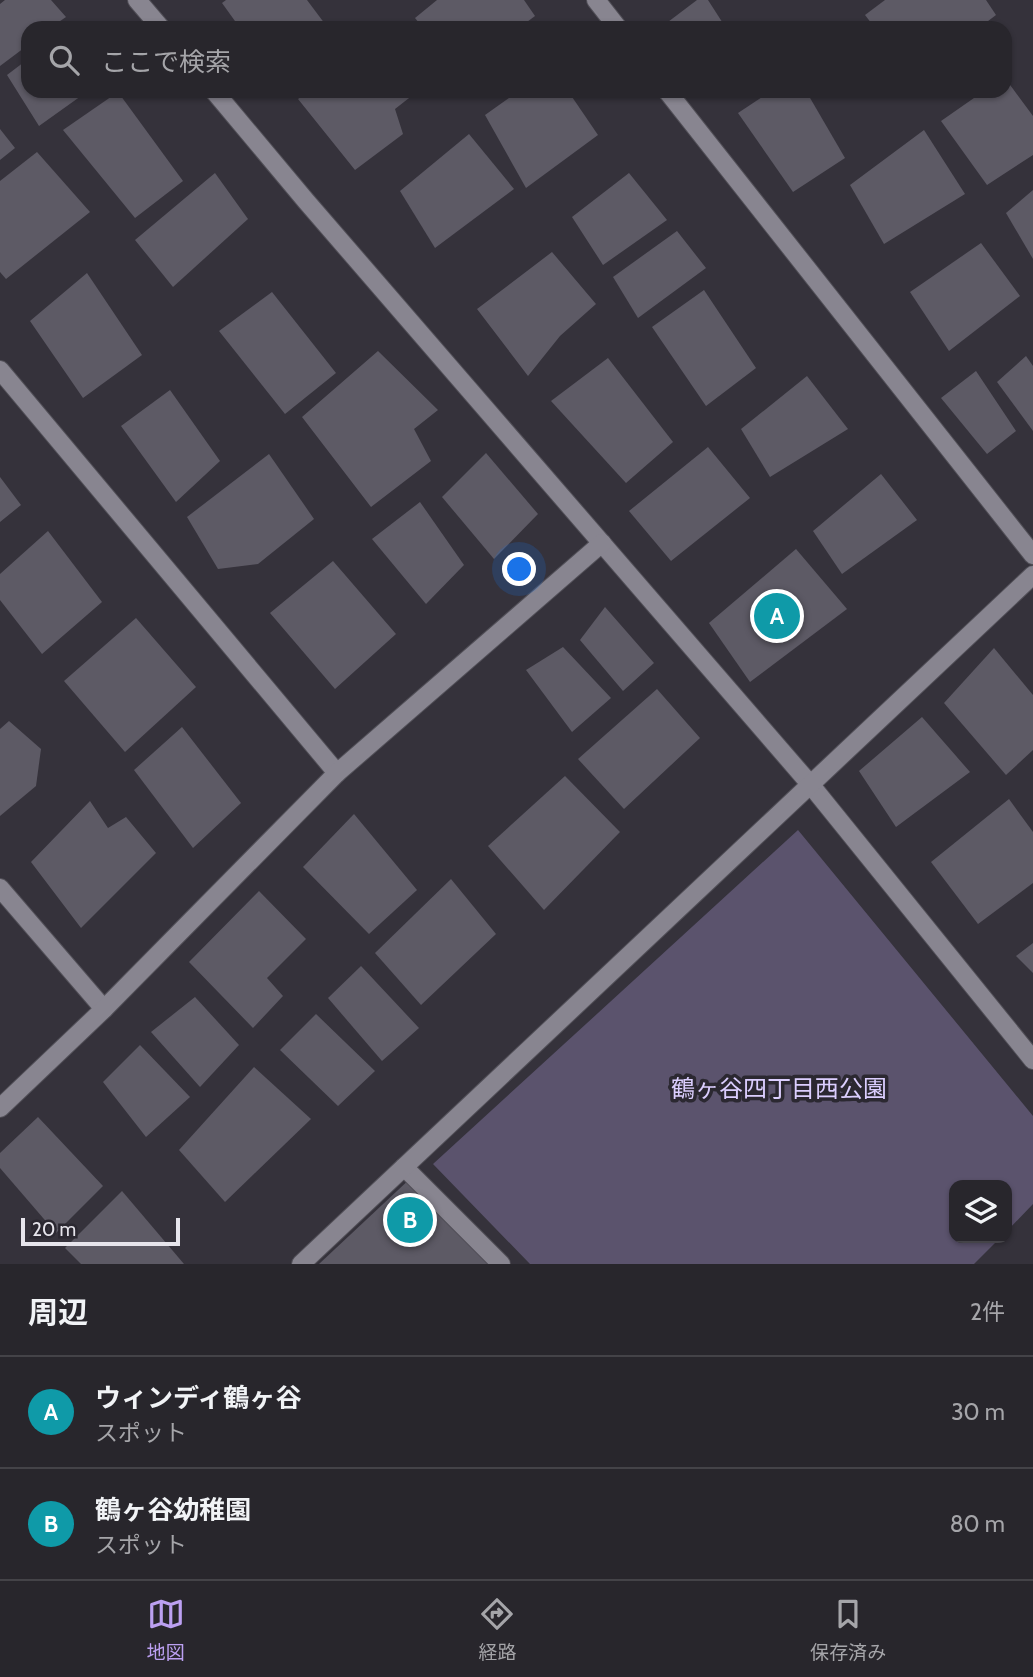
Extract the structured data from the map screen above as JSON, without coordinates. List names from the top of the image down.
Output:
{
  "parks": ["鶴ヶ谷四丁目西公園"],
  "scale_bar": "20 m",
  "page": {
    "search": "ここで検索",
    "pins": ["A", "B"],
    "scale": "20 m",
    "heading": ["周辺", "2件"],
    "list": [
      {
        "mark": "A",
        "name": "ウィンディ鶴ヶ谷",
        "note": "スポット",
        "value": "30 m"
      },
      {
        "mark": "B",
        "name": "鶴ヶ谷幼稚園",
        "note": "スポット",
        "value": "80 m"
      }
    ],
    "nav": ["地図", "経路", "保存済み"]
  }
}
